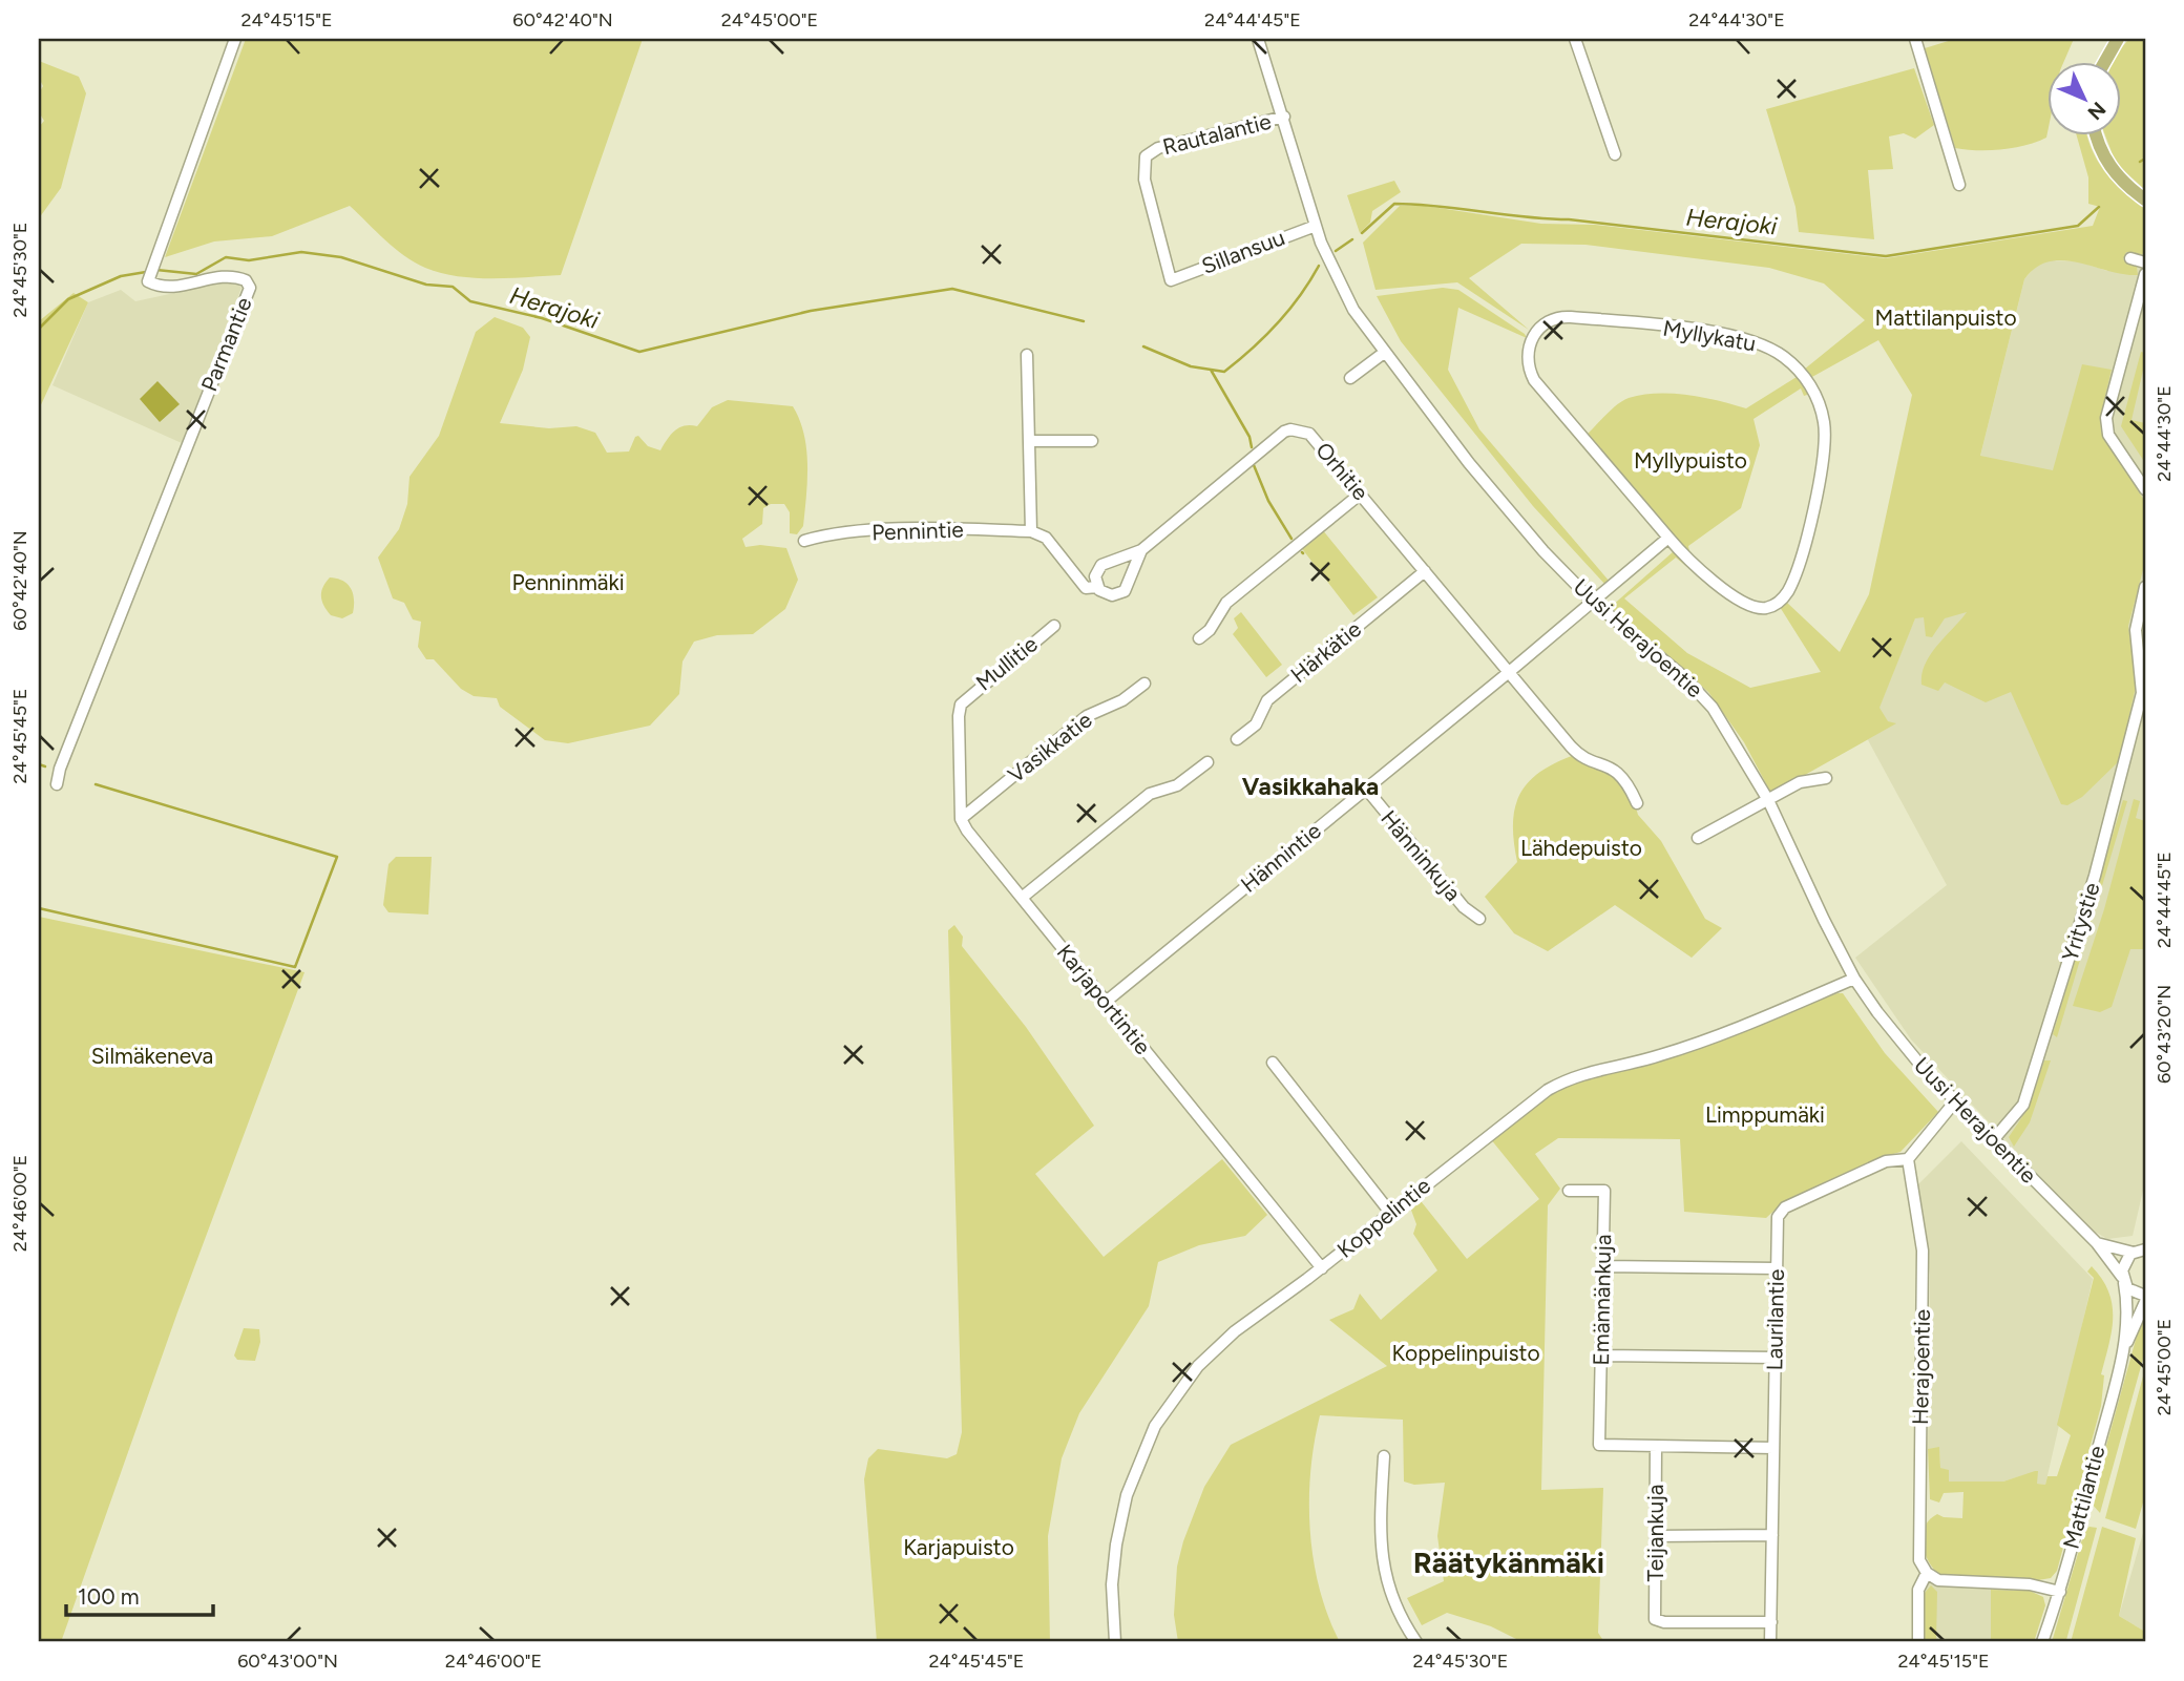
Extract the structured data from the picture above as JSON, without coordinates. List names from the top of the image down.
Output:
{
  "streets": {
    "street": [
      "Rautalantie",
      "Sillansuu",
      "Myllykatu",
      "Parmantie",
      "Orhitie",
      "Pennintie",
      "Uusi Herajoentie",
      "Härkätie",
      "Mullitie",
      "Vasikkatie",
      "Hänninkuja",
      "Hännintie",
      "Yritystie",
      "Karjaportintie",
      "Koppelintie",
      "Emännänkuja",
      "Laurilantie",
      "Herajoentie",
      "Mattilantie",
      "Teijankuja"
    ]
  },
  "crossings": [
    ["Rautalantie", "Sillansuu"],
    ["Rautalantie", "Uusi Herajoentie"],
    ["Sillansuu", "Uusi Herajoentie"],
    ["Orhitie", "Härkätie"],
    ["Orhitie", "Hännintie"],
    ["Uusi Herajoentie", "Hännintie"],
    ["Uusi Herajoentie", "Yritystie"],
    ["Uusi Herajoentie", "Koppelintie"],
    ["Uusi Herajoentie", "Mattilantie"],
    ["Mullitie", "Vasikkatie"],
    ["Mullitie", "Karjaportintie"],
    ["Vasikkatie", "Karjaportintie"],
    ["Hänninkuja", "Hännintie"],
    ["Hännintie", "Karjaportintie"],
    ["Karjaportintie", "Koppelintie"],
    ["Emännänkuja", "Teijankuja"],
    ["Laurilantie", "Herajoentie"],
    ["Laurilantie", "Teijankuja"]
  ],
  "districts": ["Vasikkahaka", "Räätykänmäki"],
  "water": ["Herajoki"],
  "parks": [
    "Mattilanpuisto",
    "Myllypuisto",
    "Penninmäki",
    "Lähdepuisto",
    "Silmäkeneva",
    "Limppumäki",
    "Koppelinpuisto",
    "Karjapuisto"
  ],
  "scale_bar": "100 m",
  "north": "bottom right",
  "coordinates": [
    "24°45'15\"E",
    "60°42'40\"N",
    "24°45'00\"E",
    "24°44'45\"E",
    "24°44'30\"E",
    "24°45'30\"E",
    "24°45'45\"E",
    "60°43'20\"N",
    "24°46'00\"E",
    "60°43'00\"N"
  ]
}
